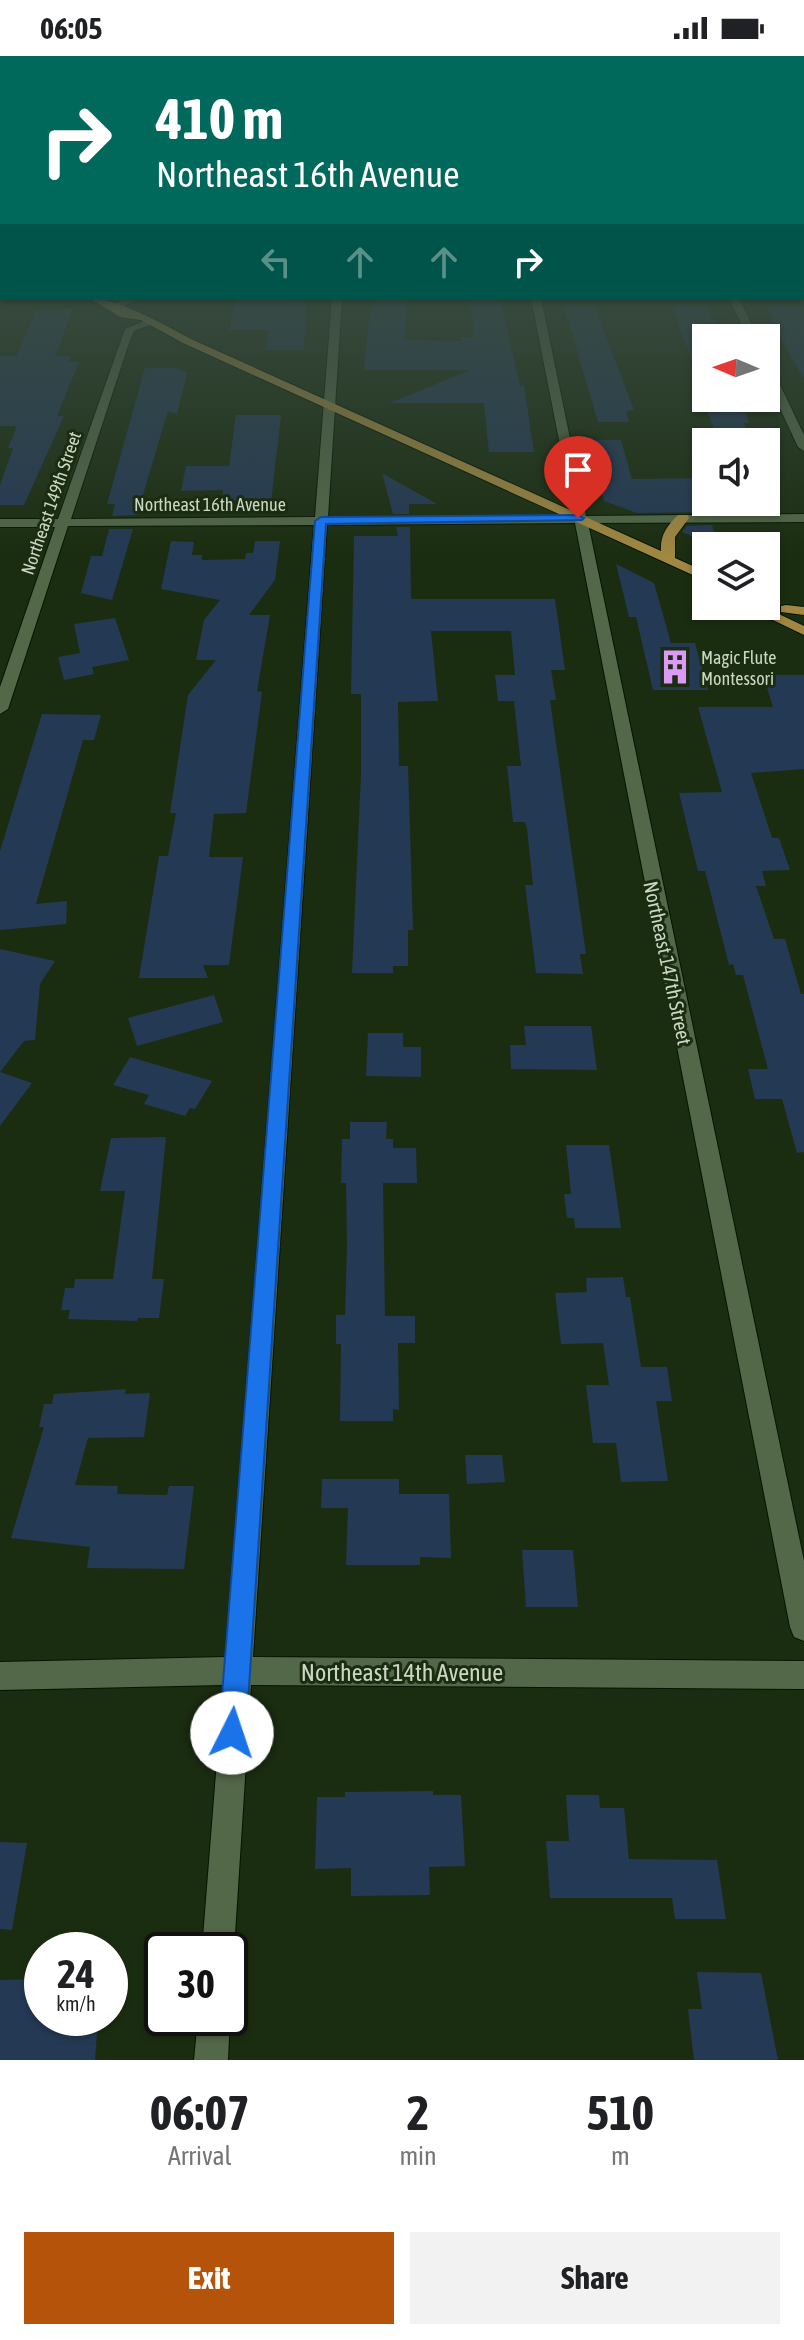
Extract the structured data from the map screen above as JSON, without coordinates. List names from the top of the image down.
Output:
{
  "streets": {
    "street": [
      "Northeast 149th Street",
      "Northeast 16th Avenue",
      "Northeast 147th Street",
      "Northeast 14th Avenue"
    ]
  },
  "crossings": [
    ["Northeast 149th Street", "Northeast 16th Avenue"],
    ["Northeast 16th Avenue", "Northeast 147th Street"]
  ],
  "places": {
    "building": ["Magic Flute Montessori"]
  },
  "north": "left",
  "page": {
    "status": "06:05",
    "turn": ["410 m", "Northeast 16th Avenue"],
    "speed": "24 km/h",
    "limit": "30",
    "eta": [
      "06:07",
      "Arrival",
      "2",
      "min",
      "510",
      "m"
    ],
    "buttons": ["Exit", "Share"]
  }
}
